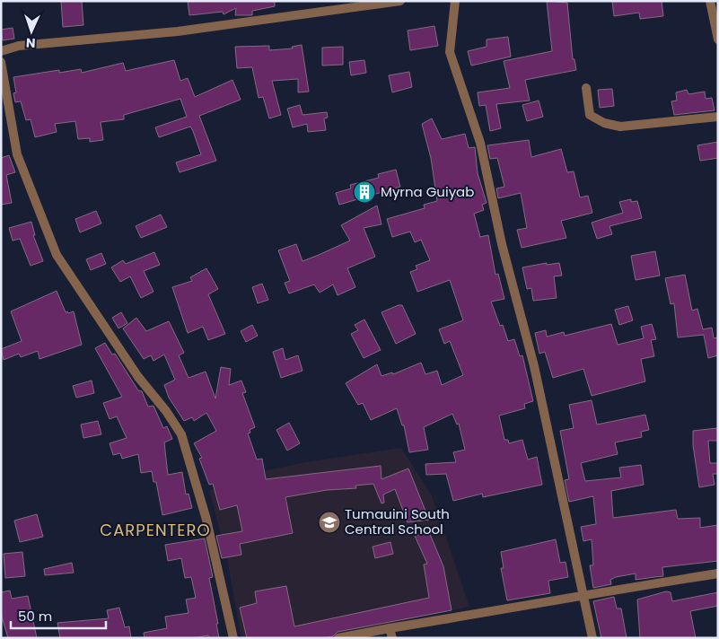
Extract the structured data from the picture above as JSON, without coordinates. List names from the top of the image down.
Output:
{
  "districts": ["CARPENTERO"],
  "places": {
    "building": ["Myrna Guiyab"],
    "school or university": ["Tumauini South Central School"]
  },
  "scale_bar": "50 m",
  "north": "bottom"
}
